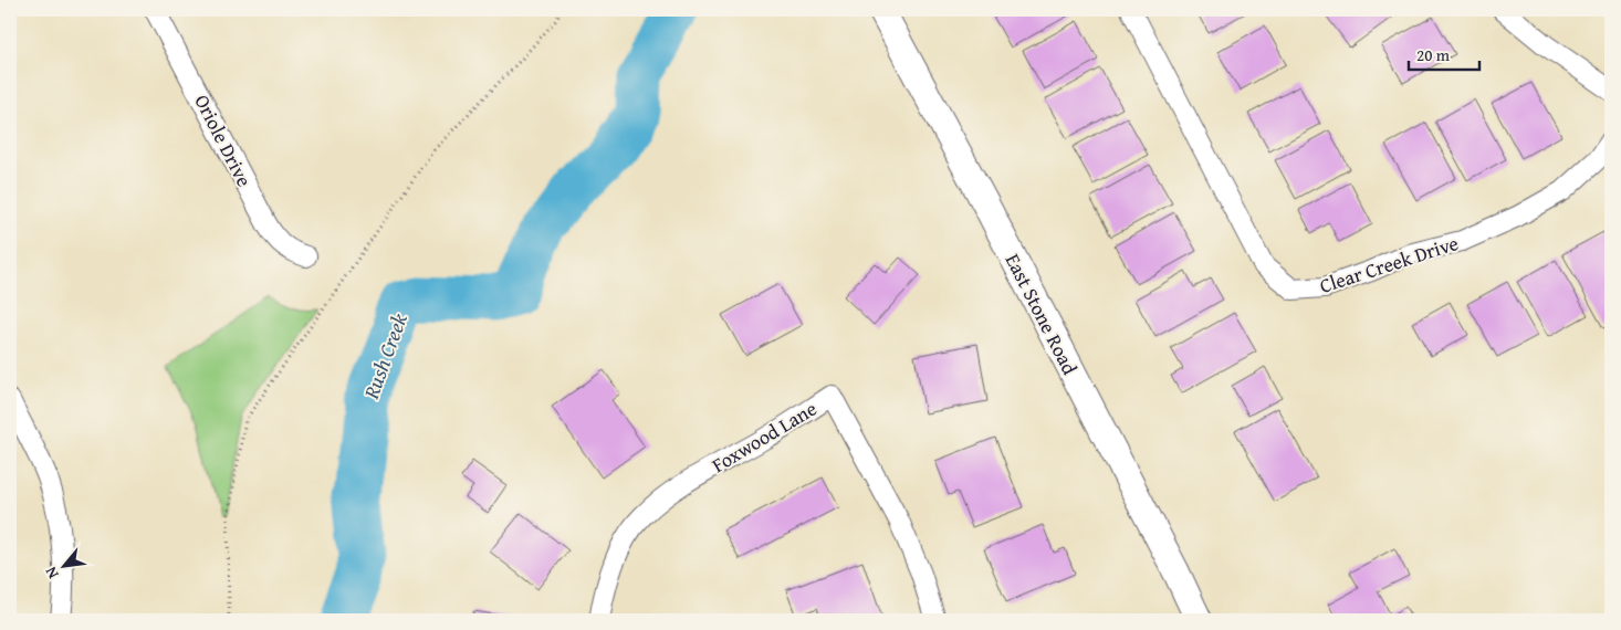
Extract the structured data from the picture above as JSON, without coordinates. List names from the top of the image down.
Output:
{
  "streets": {
    "main road": ["East Stone Road"],
    "street": ["Oriole Drive", "Clear Creek Drive", "Foxwood Lane"]
  },
  "water": ["Rush Creek"],
  "scale_bar": "20 m",
  "north": "bottom left"
}
